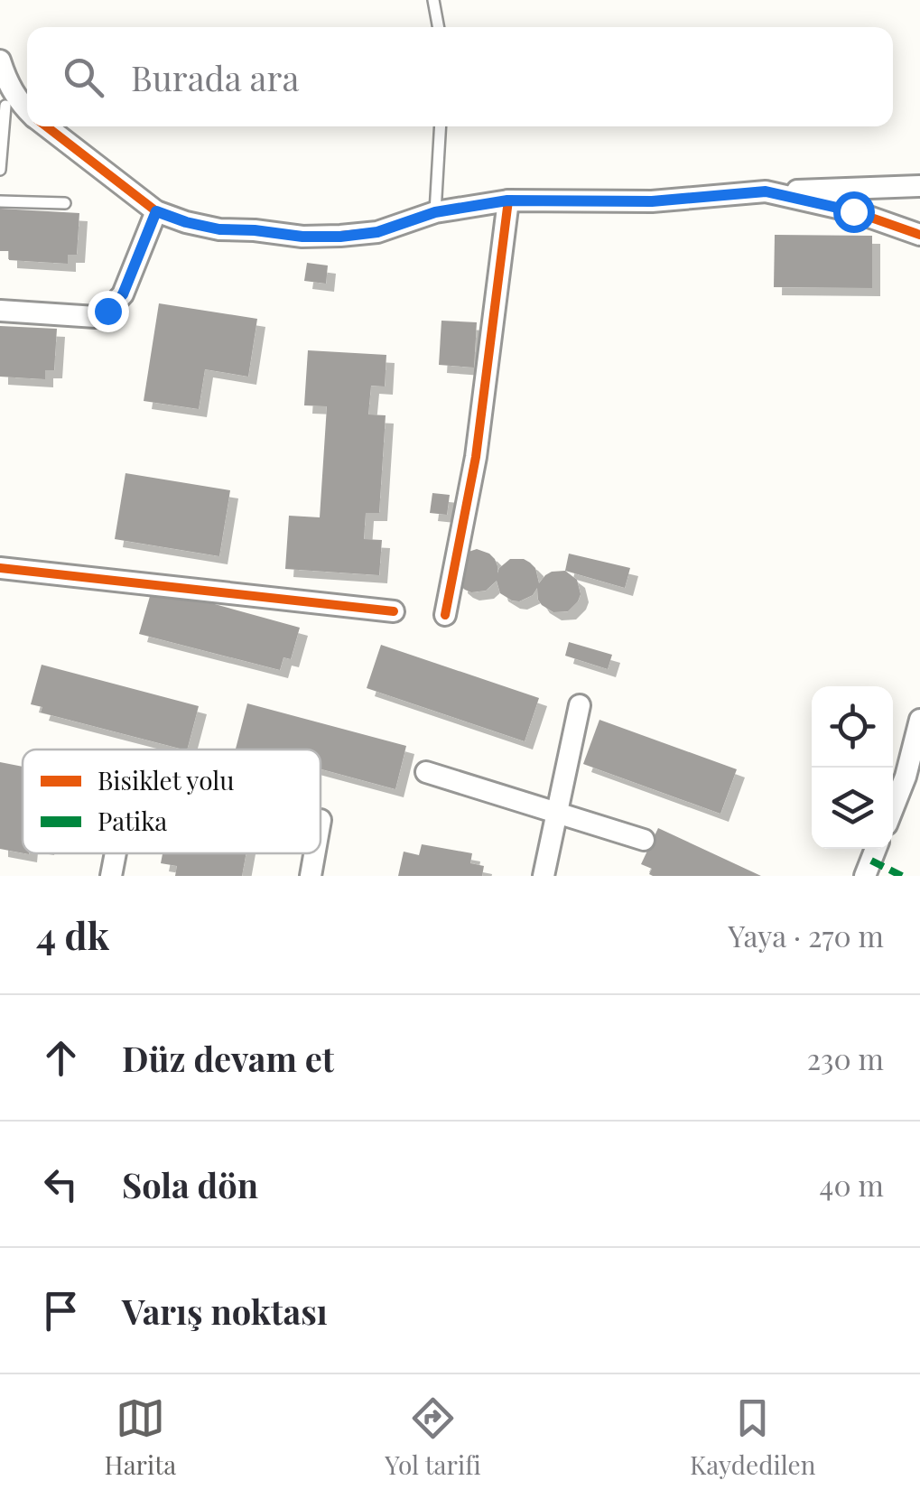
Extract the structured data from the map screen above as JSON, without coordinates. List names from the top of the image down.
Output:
{
  "legend": ["Bisiklet yolu", "Patika"],
  "page": {
    "search": "Burada ara",
    "heading": ["4 dk", "Yaya · 270 m"],
    "list": [
      ["Düz devam et", "230 m"],
      ["Sola dön", "40 m"],
      "Varış noktası"
    ],
    "nav": ["Harita", "Yol tarifi", "Kaydedilen"]
  }
}
